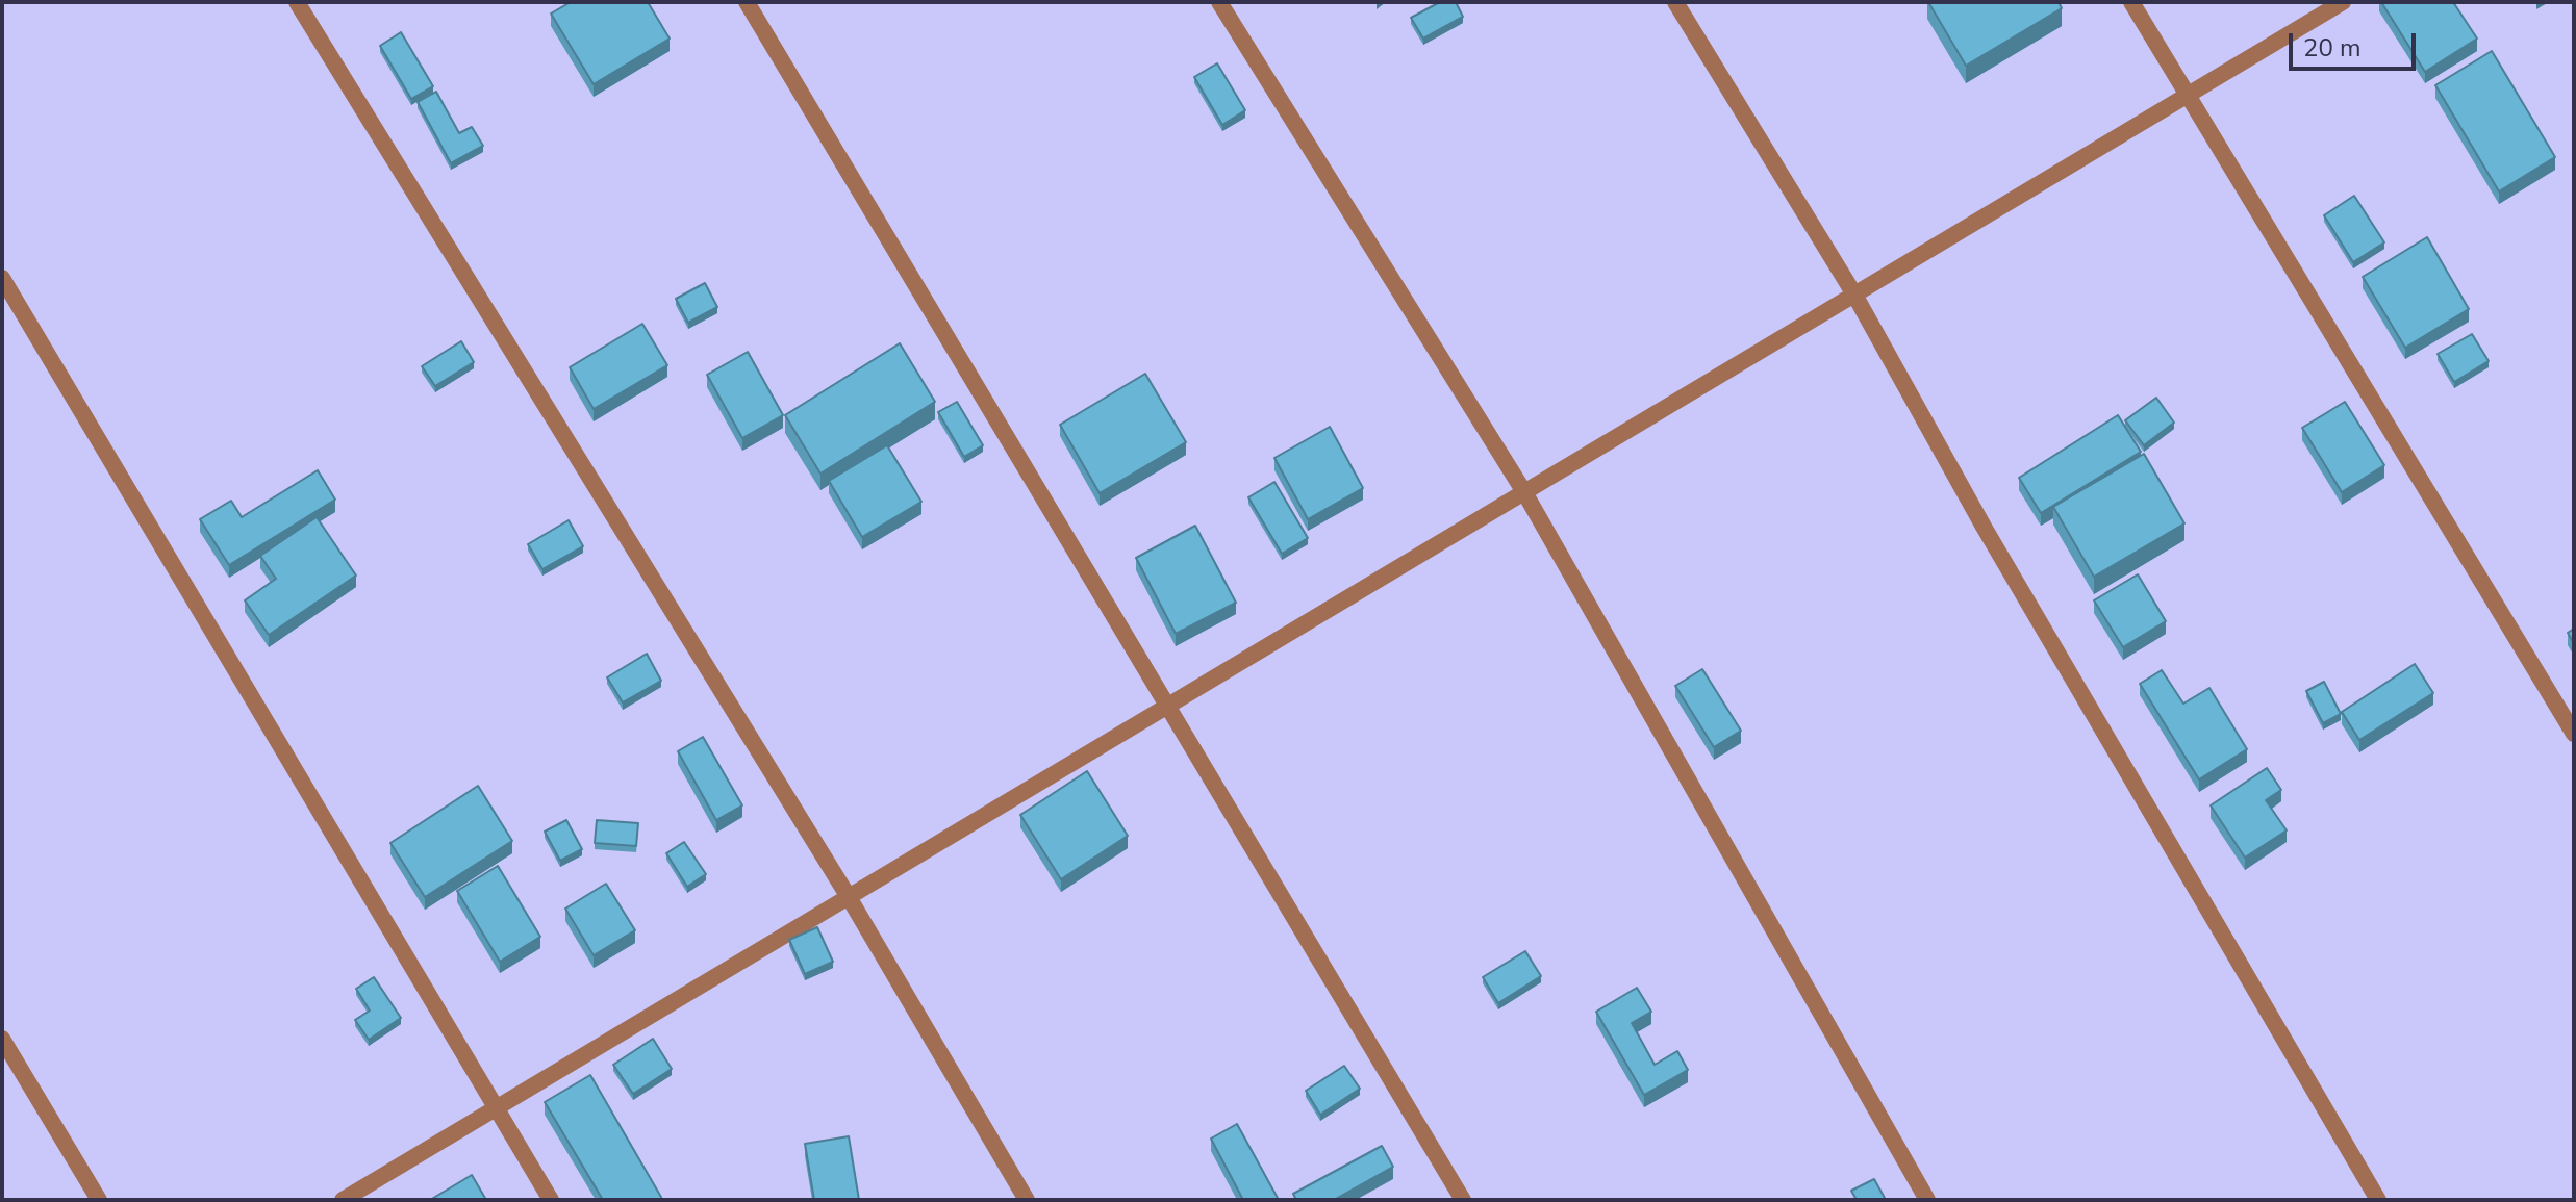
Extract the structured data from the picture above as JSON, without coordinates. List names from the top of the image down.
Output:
{
  "scale_bar": "20 m"
}
